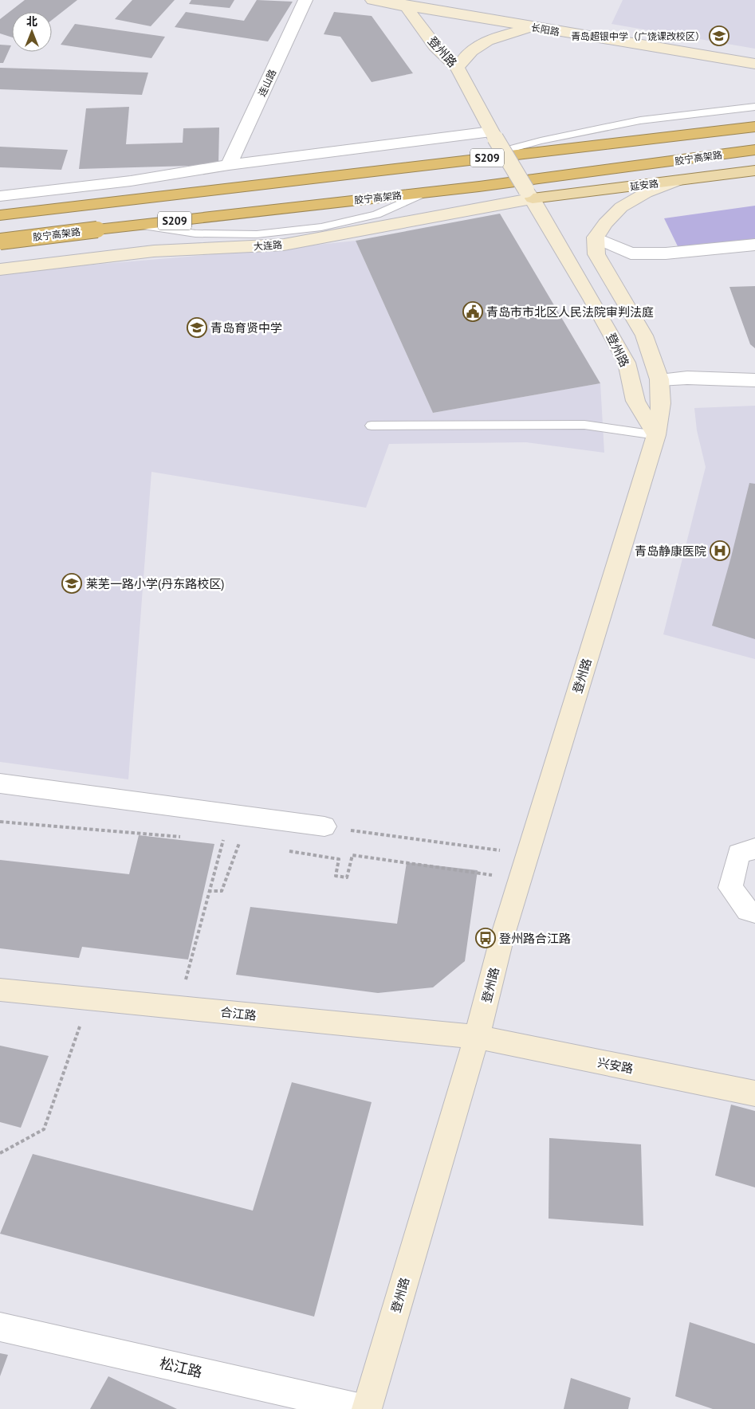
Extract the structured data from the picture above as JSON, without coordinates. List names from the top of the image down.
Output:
{
  "streets": {
    "highway": ["S209", "胶宁高架路"],
    "main road": [
      "长阳路",
      "登州路",
      "延安路",
      "大连路",
      "合江路",
      "兴安路"
    ],
    "street": ["连山路", "松江路"]
  },
  "crossings": [
    ["长阳路", "登州路"],
    ["登州路", "延安路"],
    ["登州路", "大连路"],
    ["登州路", "合江路"],
    ["登州路", "兴安路"],
    ["延安路", "大连路"],
    ["合江路", "兴安路"]
  ],
  "places": {
    "school or university": ["青岛超银中学（广饶课改校区）", "青岛育贤中学", "莱芜一路小学(丹东路校区)"],
    "public building": ["青岛市市北区人民法院审判法庭"],
    "hospital": ["青岛静康医院"],
    "bus stop": ["登州路合江路"]
  },
  "north": "top"
}
